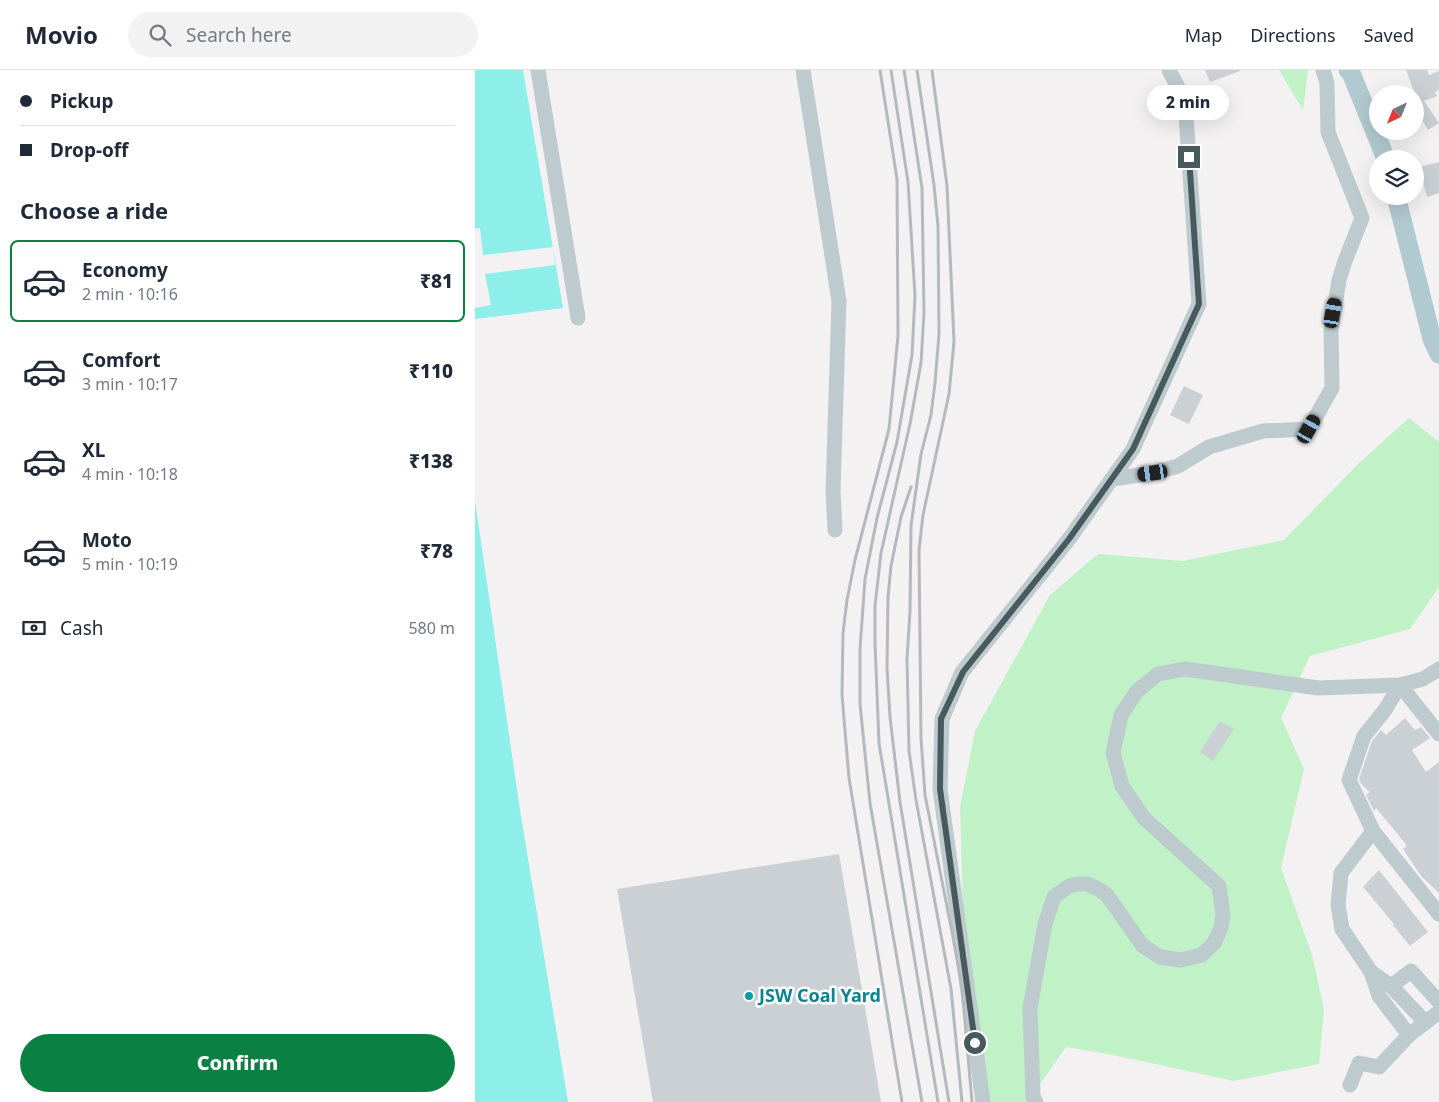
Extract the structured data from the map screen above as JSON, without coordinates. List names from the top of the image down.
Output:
{
  "places": ["JSW Coal Yard"],
  "north": "bottom left",
  "page": {
    "header": "Movio",
    "search": "Search here",
    "nav": ["Map", "Directions", "Saved"],
    "banner": ["Pickup", "Drop-off"],
    "bubble": "2 min",
    "heading": "Choose a ride",
    "list": [
      {
        "name": "Economy",
        "note": "2 min · 10:16",
        "value": "₹81"
      },
      {
        "name": "Comfort",
        "note": "3 min · 10:17",
        "value": "₹110"
      },
      {
        "name": "XL",
        "note": "4 min · 10:18",
        "value": "₹138"
      },
      {
        "name": "Moto",
        "note": "5 min · 10:19",
        "value": "₹78"
      }
    ],
    "pay": ["Cash", "580 m"],
    "buttons": "Confirm"
  }
}
